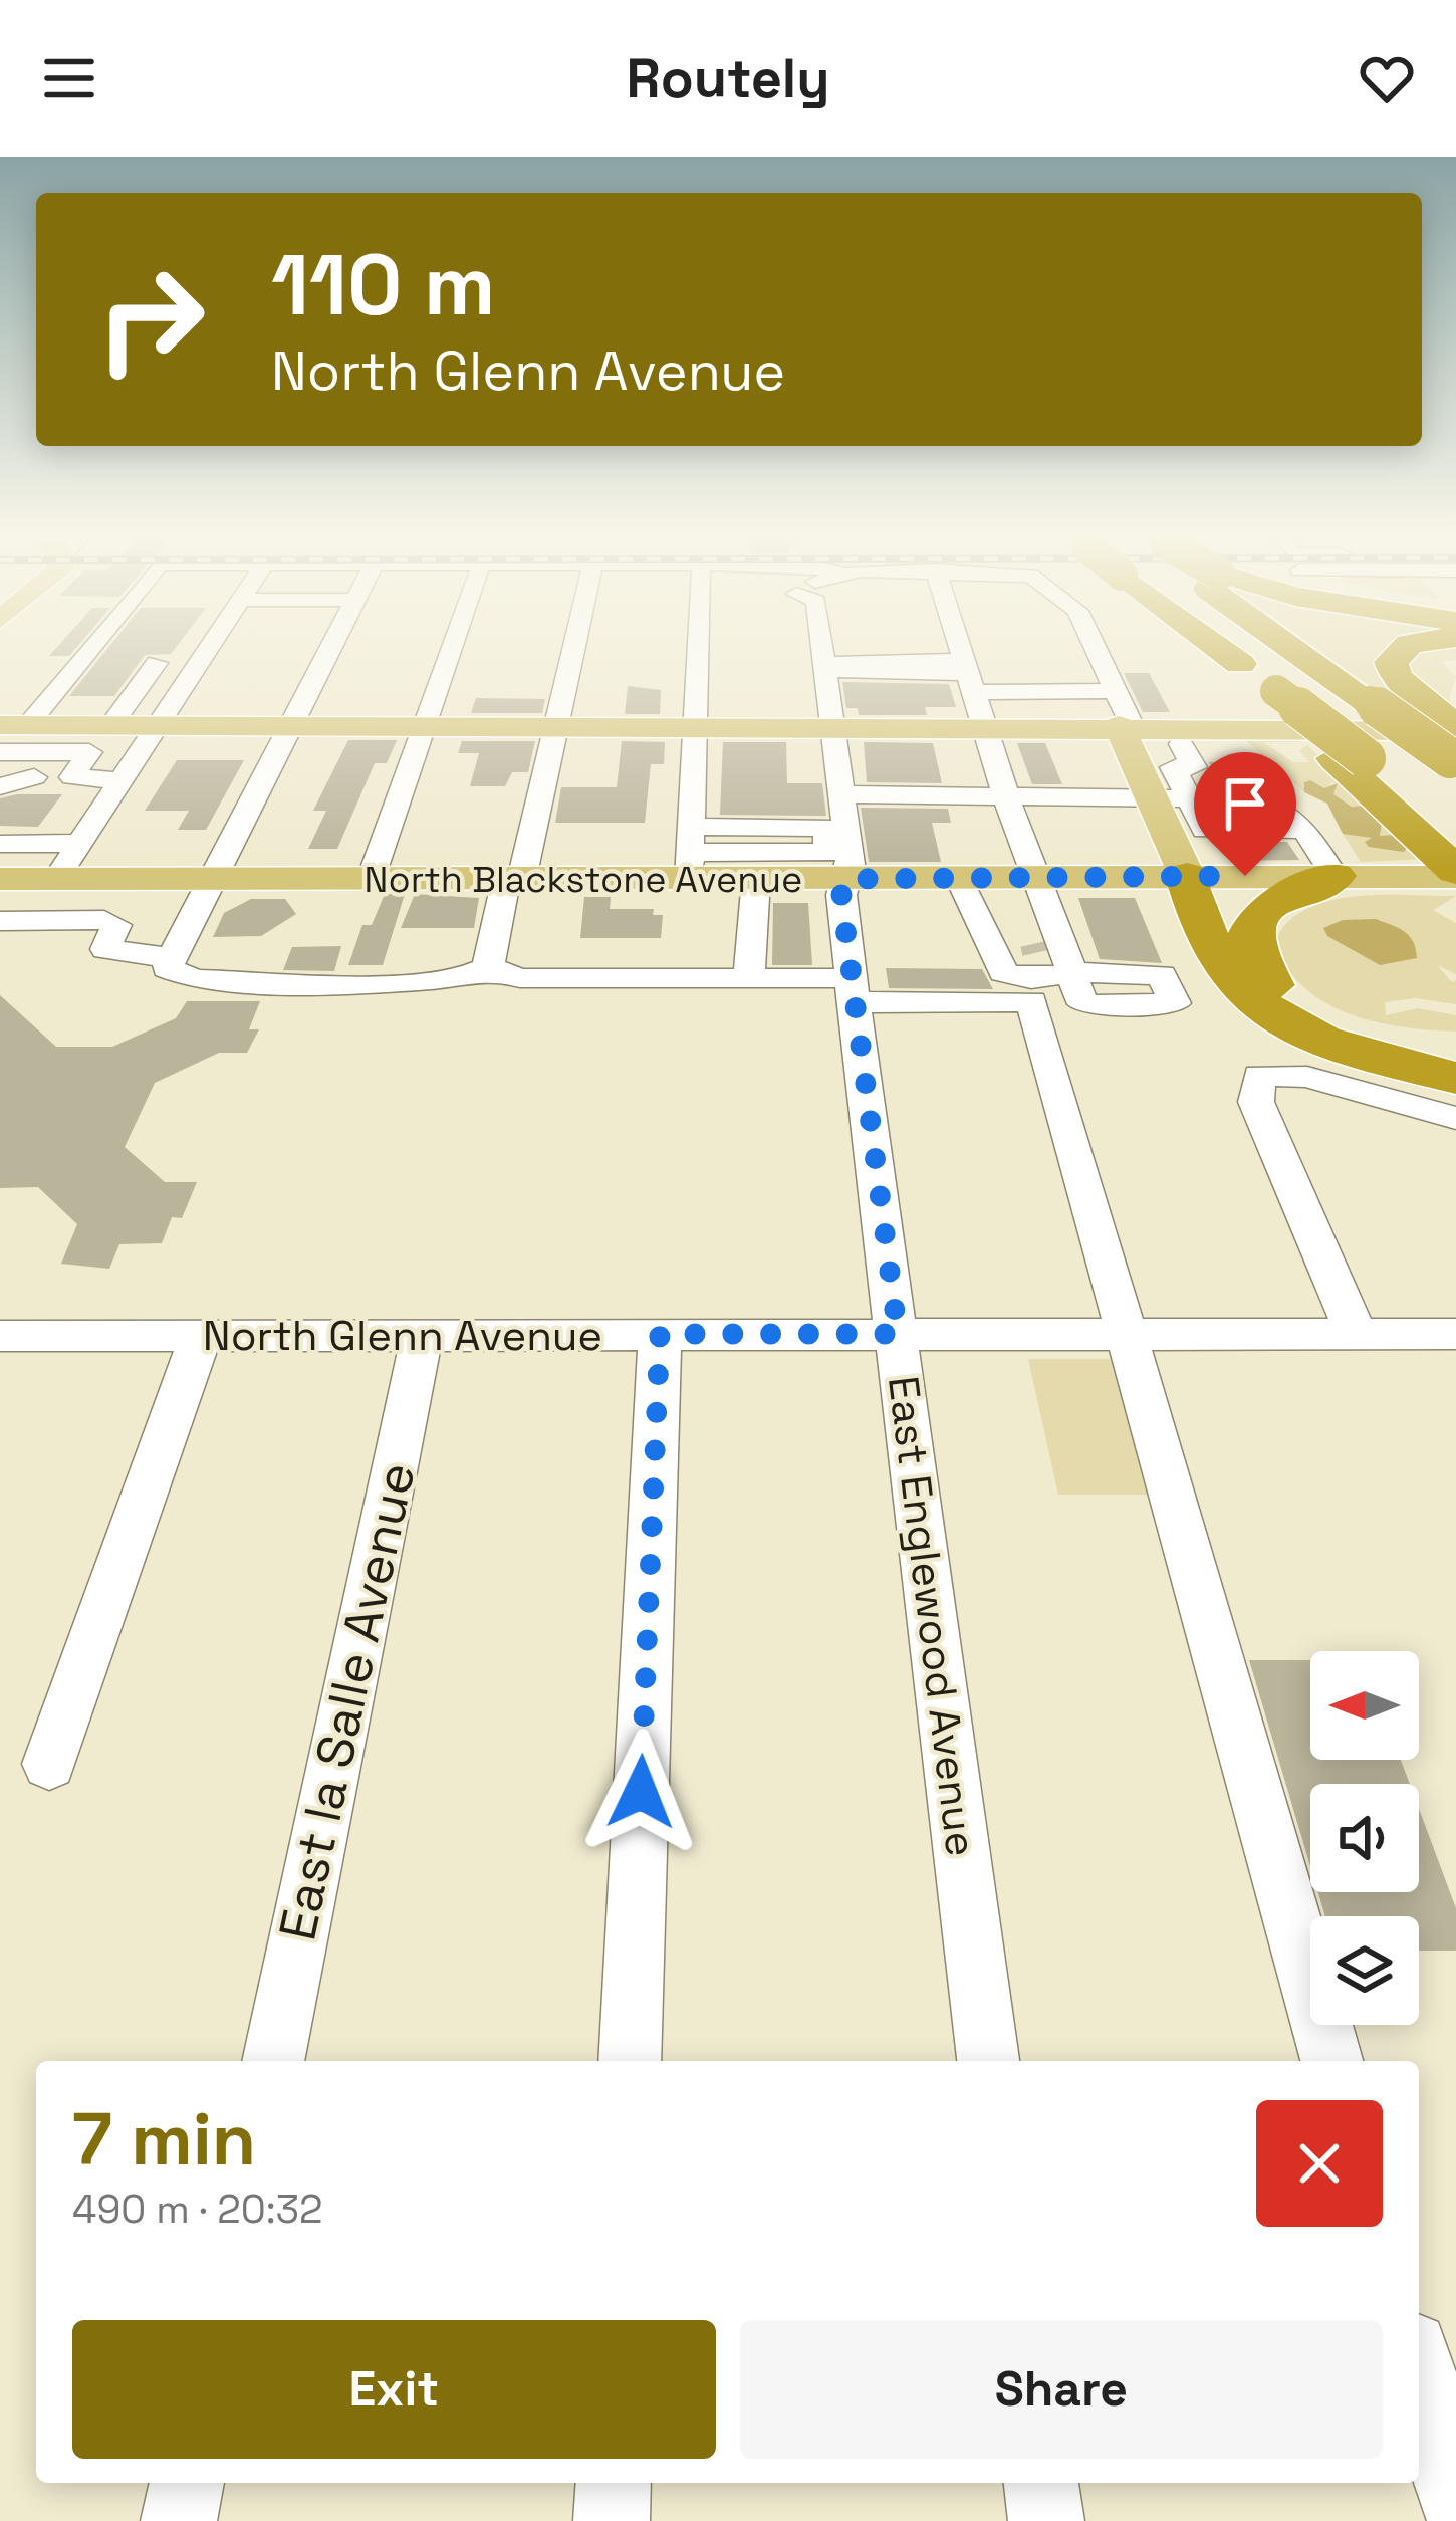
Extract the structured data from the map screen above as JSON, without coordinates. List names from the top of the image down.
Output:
{
  "streets": {
    "main road": ["North Blackstone Avenue"],
    "street": ["North Glenn Avenue", "East Englewood Avenue", "East la Salle Avenue"]
  },
  "crossings": [
    ["North Blackstone Avenue", "East Englewood Avenue"],
    ["North Glenn Avenue", "East Englewood Avenue"],
    ["North Glenn Avenue", "East la Salle Avenue"]
  ],
  "north": "left",
  "page": {
    "header": "Routely",
    "turn": ["110 m", "North Glenn Avenue"],
    "heading": ["7 min", "490 m · 20:32"],
    "buttons": ["Exit", "Share"]
  }
}
